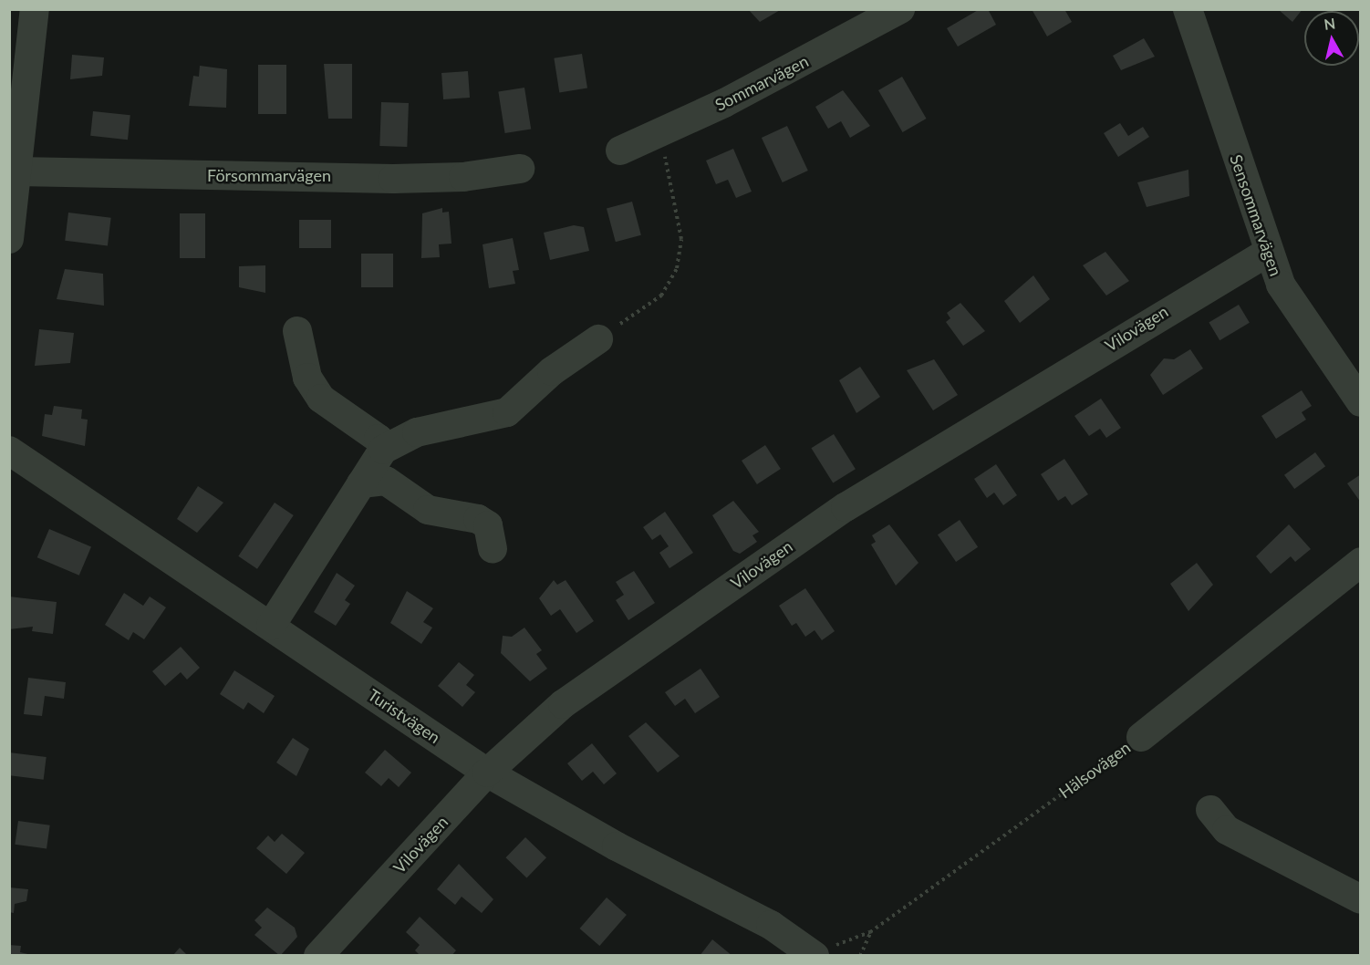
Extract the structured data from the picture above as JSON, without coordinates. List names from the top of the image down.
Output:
{
  "streets": {
    "street": [
      "Sommarvägen",
      "Försommarvägen",
      "Sensommarvägen",
      "Vilovägen",
      "Turistvägen",
      "Hälsovägen"
    ]
  },
  "crossings": [
    ["Sensommarvägen", "Vilovägen"],
    ["Vilovägen", "Turistvägen"],
    ["Turistvägen", "Hälsovägen"]
  ],
  "north": "top"
}
